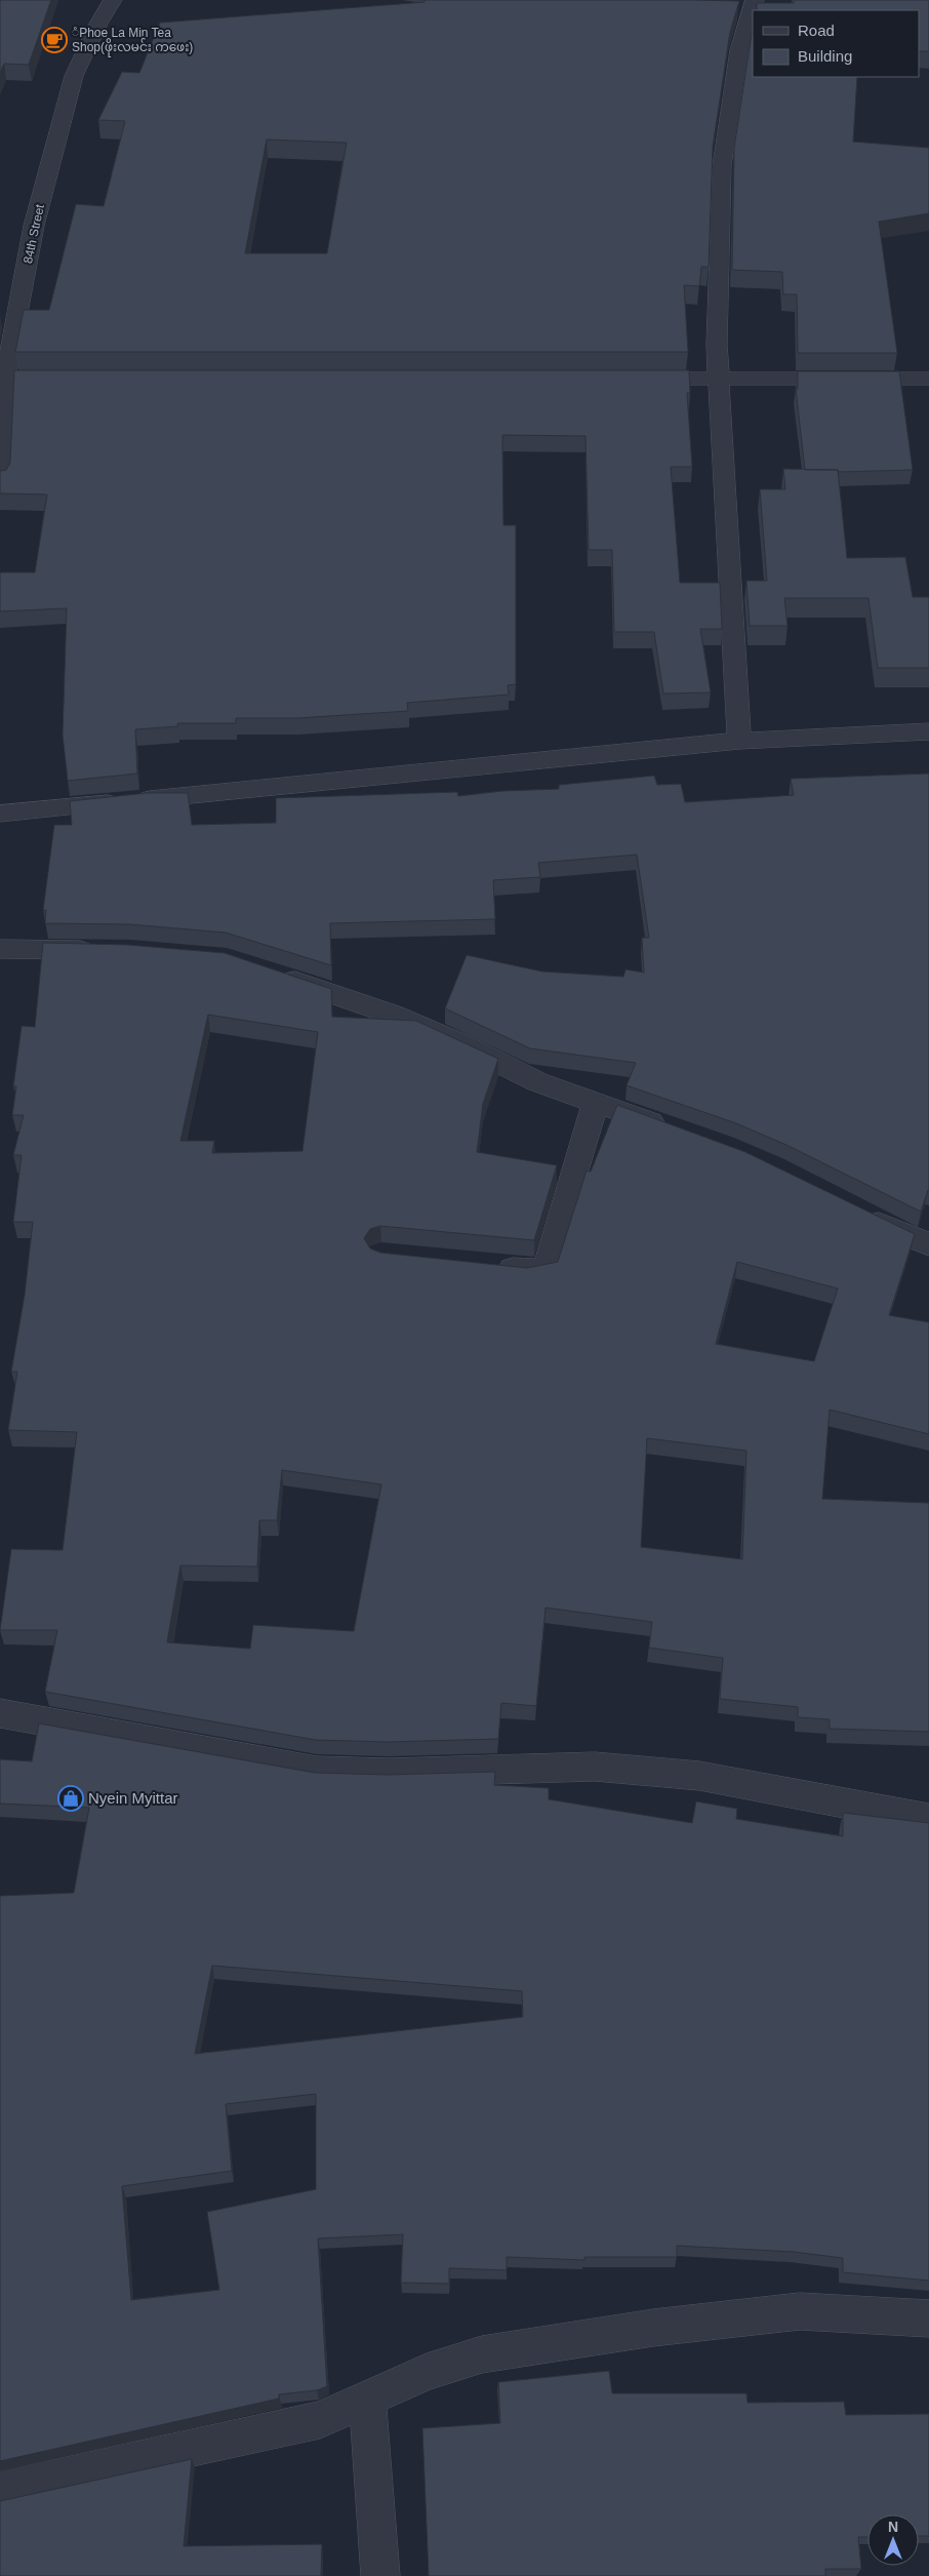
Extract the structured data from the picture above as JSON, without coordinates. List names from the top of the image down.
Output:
{
  "streets": {
    "street": ["84th Street"]
  },
  "places": {
    "cafe": ["ံPhoe La Min Tea Shop(ဖိုးလမင်း ကဖေး)"],
    "shop": ["Nyein Myittar"]
  },
  "legend": ["Road", "Building"],
  "north": "top"
}
